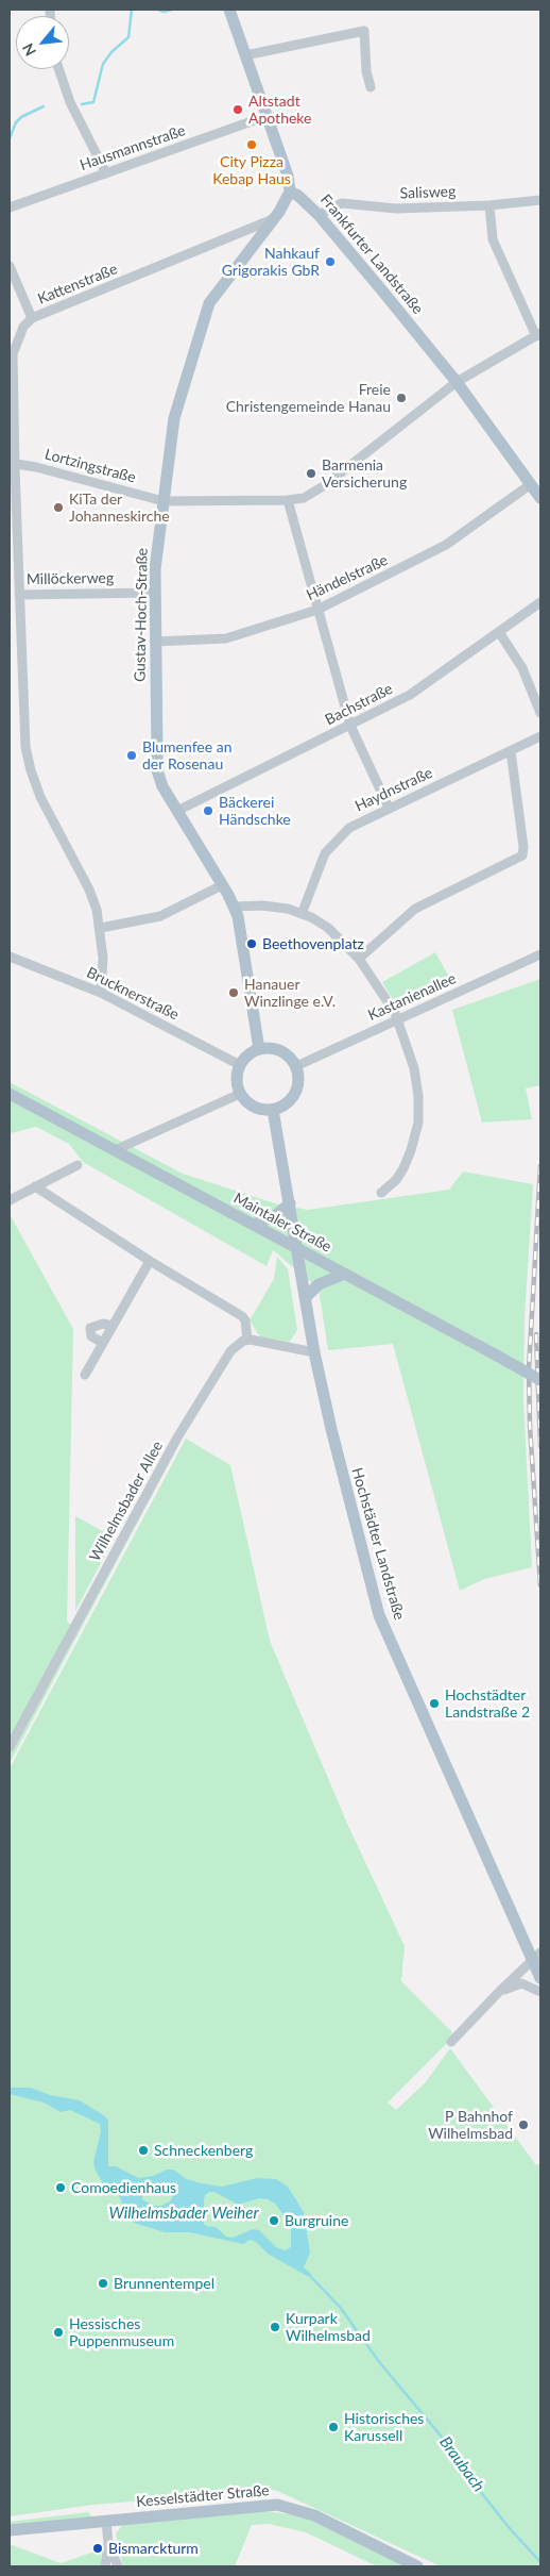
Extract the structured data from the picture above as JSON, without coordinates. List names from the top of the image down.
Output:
{
  "streets": {
    "main road": [
      "Frankfurter Landstraße",
      "Gustav-Hoch-Straße",
      "Maintaler Straße",
      "Hochstädter Landstraße",
      "Kesselstädter Straße"
    ],
    "street": [
      "Hausmannstraße",
      "Salisweg",
      "Kattenstraße",
      "Lortzingstraße",
      "Händelstraße",
      "Millöckerweg",
      "Bachstraße",
      "Haydnstraße",
      "Brucknerstraße",
      "Kastanienallee",
      "Wilhelmsbader Allee"
    ]
  },
  "crossings": [
    ["Salisweg", "Frankfurter Landstraße"],
    ["Frankfurter Landstraße", "Lortzingstraße"],
    ["Frankfurter Landstraße", "Händelstraße"],
    ["Frankfurter Landstraße", "Gustav-Hoch-Straße"],
    ["Kattenstraße", "Lortzingstraße"],
    ["Kattenstraße", "Millöckerweg"],
    ["Kattenstraße", "Gustav-Hoch-Straße"],
    ["Kattenstraße", "Brucknerstraße"],
    ["Lortzingstraße", "Gustav-Hoch-Straße"],
    ["Händelstraße", "Gustav-Hoch-Straße"],
    ["Millöckerweg", "Gustav-Hoch-Straße"],
    ["Gustav-Hoch-Straße", "Bachstraße"],
    ["Gustav-Hoch-Straße", "Brucknerstraße"],
    ["Gustav-Hoch-Straße", "Kastanienallee"],
    ["Gustav-Hoch-Straße", "Hochstädter Landstraße"],
    ["Brucknerstraße", "Kastanienallee"],
    ["Brucknerstraße", "Hochstädter Landstraße"],
    ["Kastanienallee", "Hochstädter Landstraße"],
    ["Maintaler Straße", "Hochstädter Landstraße"]
  ],
  "water": ["Wilhelmsbader Weiher", "Braubach"],
  "places": [
    "Altstadt Apotheke",
    "City Pizza Kebap Haus",
    "Nahkauf Grigorakis GbR",
    "Freie Christengemeinde Hanau",
    "Barmenia Versicherung",
    "KiTa der Johanneskirche",
    "Blumenfee an der Rosenau",
    "Bäckerei Händschke",
    "Beethovenplatz",
    "Hanauer Winzlinge e.V.",
    "Hochstädter Landstraße 2",
    "P Bahnhof Wilhelmsbad",
    "Schneckenberg",
    "Comoedienhaus",
    "Burgruine",
    "Brunnentempel",
    "Kurpark Wilhelmsbad",
    "Hessisches Puppenmuseum",
    "Historisches Karussell",
    "Bismarckturm"
  ],
  "north": "bottom left"
}
